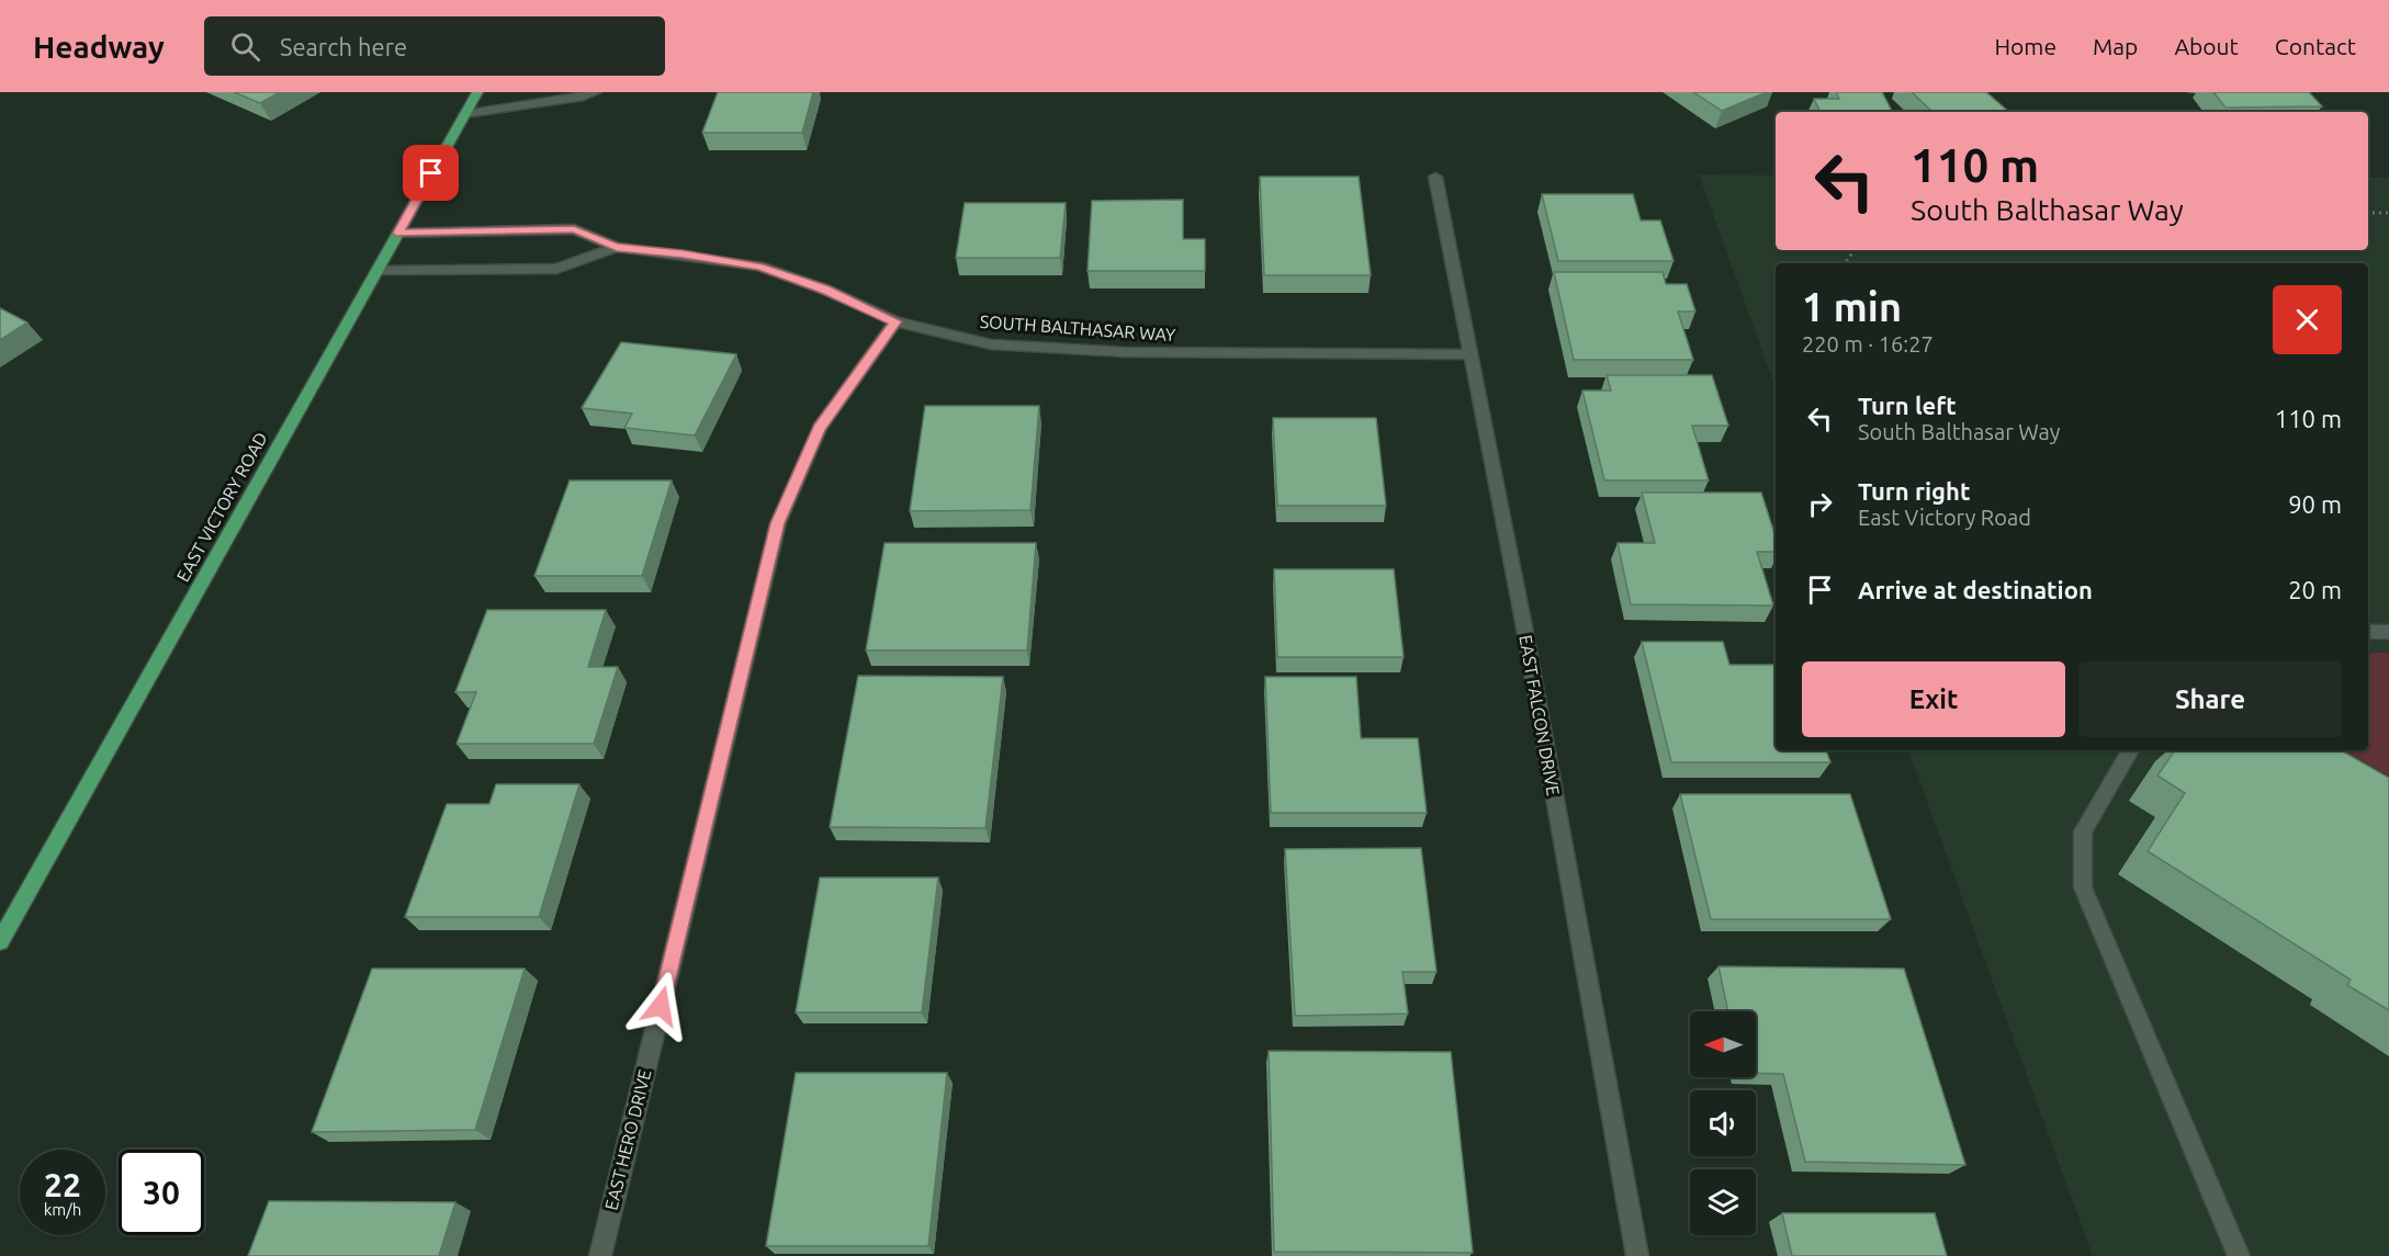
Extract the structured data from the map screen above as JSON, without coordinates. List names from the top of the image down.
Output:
{
  "streets": {
    "main road": ["EAST VICTORY ROAD"],
    "street": ["SOUTH BALTHASAR WAY", "EAST FALCON DRIVE", "EAST HERO DRIVE"]
  },
  "crossings": [
    ["SOUTH BALTHASAR WAY", "EAST VICTORY ROAD"],
    ["SOUTH BALTHASAR WAY", "EAST FALCON DRIVE"],
    ["SOUTH BALTHASAR WAY", "EAST HERO DRIVE"]
  ],
  "north": "left",
  "page": {
    "header": "Headway",
    "search": "Search here",
    "nav": [
      "Home",
      "Map",
      "About",
      "Contact"
    ],
    "turn": ["110 m", "South Balthasar Way"],
    "heading": ["1 min", "220 m · 16:27"],
    "list": [
      {
        "name": "Turn left",
        "note": "South Balthasar Way",
        "value": "110 m"
      },
      {
        "name": "Turn right",
        "note": "East Victory Road",
        "value": "90 m"
      },
      {
        "name": "Arrive at destination",
        "value": "20 m"
      }
    ],
    "buttons": ["Exit", "Share"],
    "speed": "22 km/h",
    "limit": "30"
  }
}
